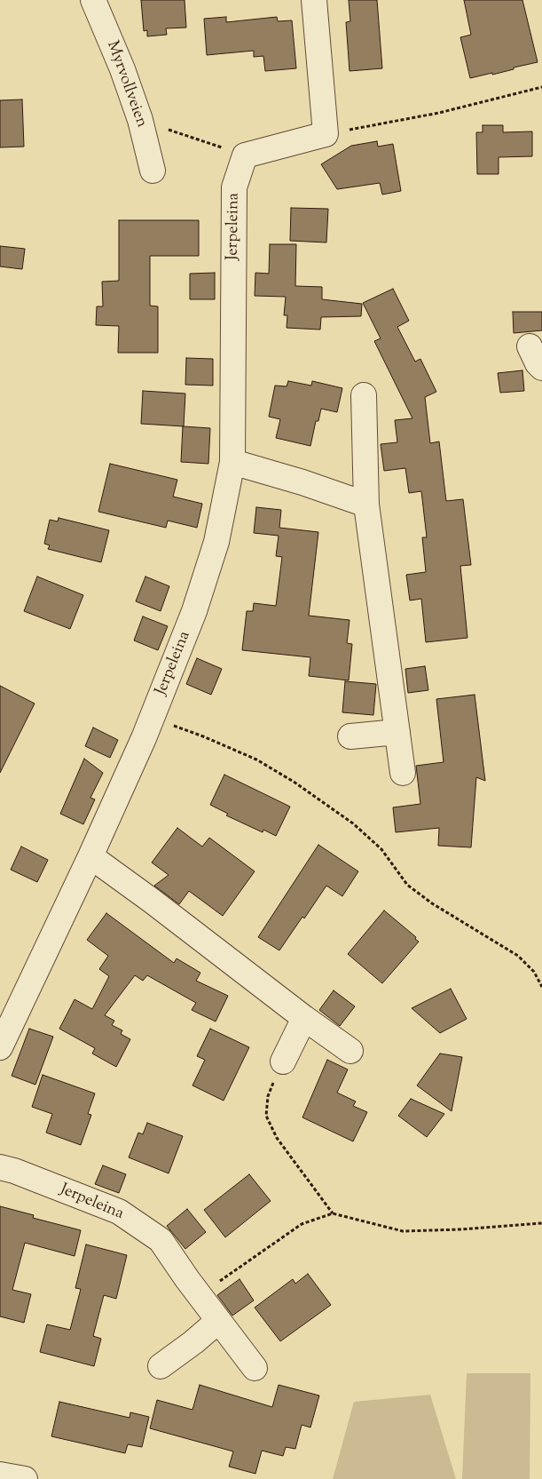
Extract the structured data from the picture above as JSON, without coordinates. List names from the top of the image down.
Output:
{
  "streets": {
    "street": ["Myrvollveien", "Jerpeleina"]
  }
}
